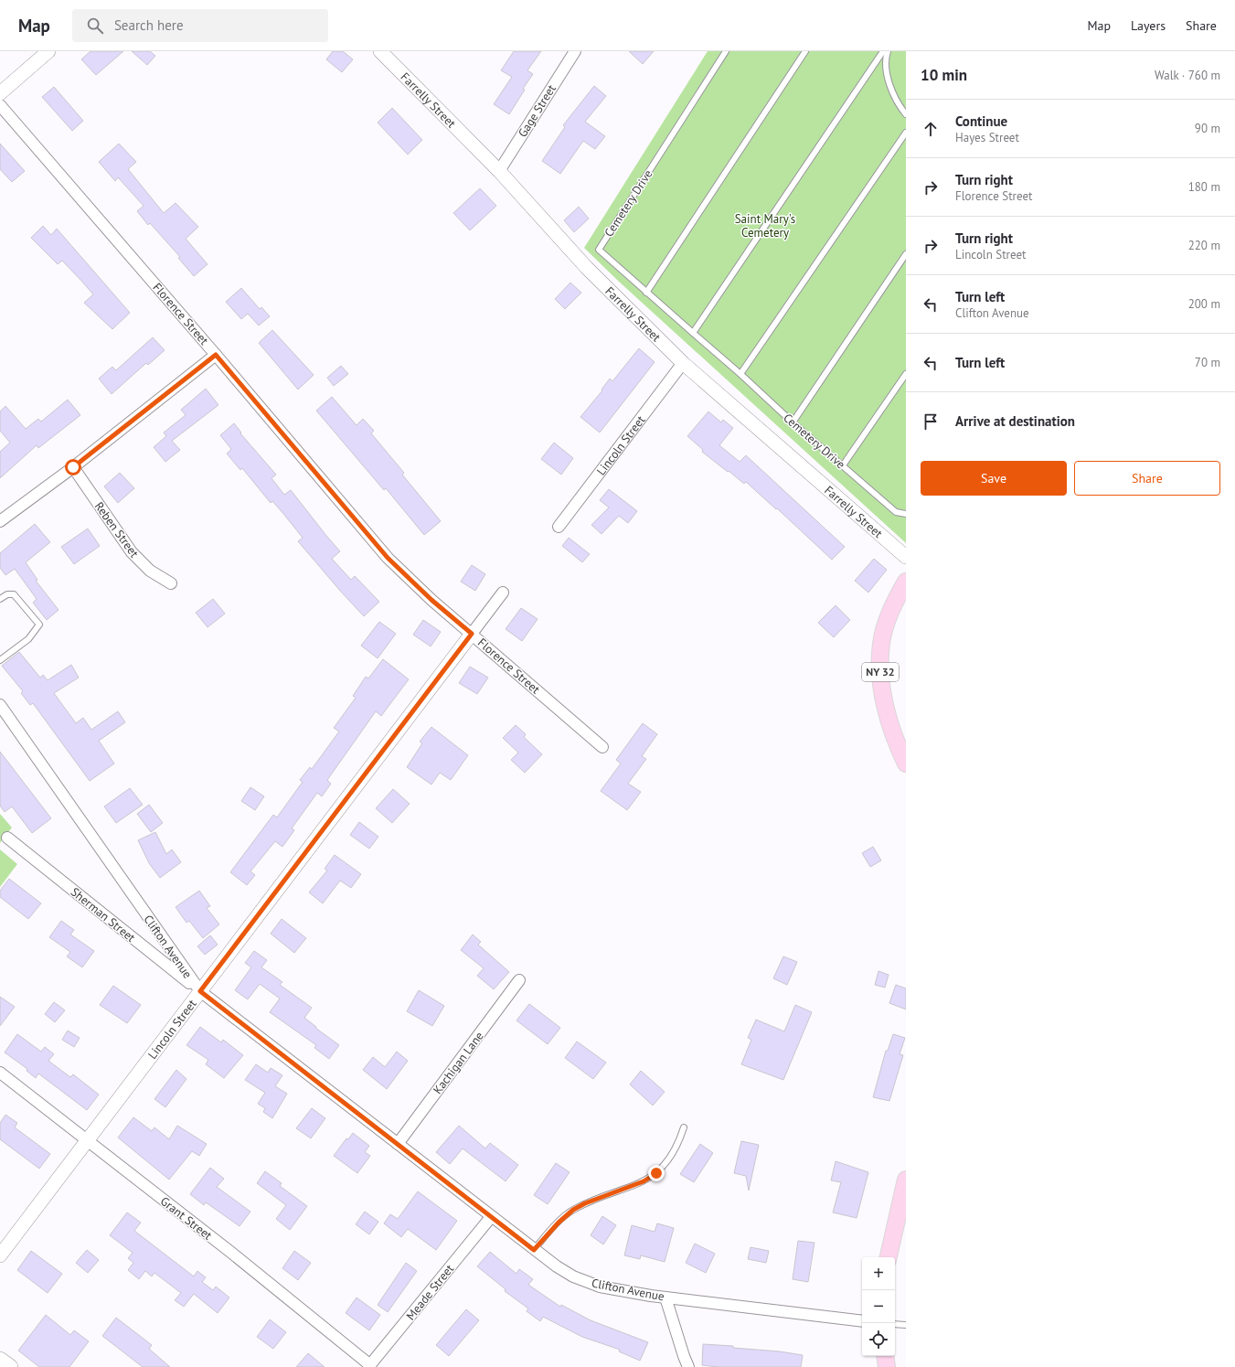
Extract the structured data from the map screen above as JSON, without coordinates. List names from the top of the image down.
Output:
{
  "streets": {
    "main road": ["NY 32"],
    "street": [
      "Farrelly Street",
      "Gage Street",
      "Florence Street",
      "Lincoln Street",
      "Reben Street",
      "Sherman Street",
      "Clifton Avenue",
      "Kachigan Lane",
      "Grant Street",
      "Meade Street"
    ],
    "lane": ["Cemetery Drive"]
  },
  "crossings": [
    ["Farrelly Street", "Gage Street"],
    ["Farrelly Street", "Lincoln Street"],
    ["Florence Street", "Lincoln Street"],
    ["Lincoln Street", "Sherman Street"],
    ["Lincoln Street", "Clifton Avenue"],
    ["Lincoln Street", "Grant Street"],
    ["Sherman Street", "Clifton Avenue"],
    ["Clifton Avenue", "Kachigan Lane"],
    ["Clifton Avenue", "Meade Street"],
    ["Grant Street", "Meade Street"]
  ],
  "parks": ["Saint Mary's Cemetery"],
  "page": {
    "header": "Map",
    "search": "Search here",
    "nav": ["Map", "Layers", "Share"],
    "heading": ["10 min", "Walk · 760 m"],
    "list": [
      ["Continue", "Hayes Street", "90 m"],
      ["Turn right", "Florence Street", "180 m"],
      ["Turn right", "Lincoln Street", "220 m"],
      ["Turn left", "Clifton Avenue", "200 m"],
      ["Turn left", "70 m"],
      "Arrive at destination"
    ],
    "buttons": ["Save", "Share"],
    "map_buttons": ["+", "−"]
  }
}
